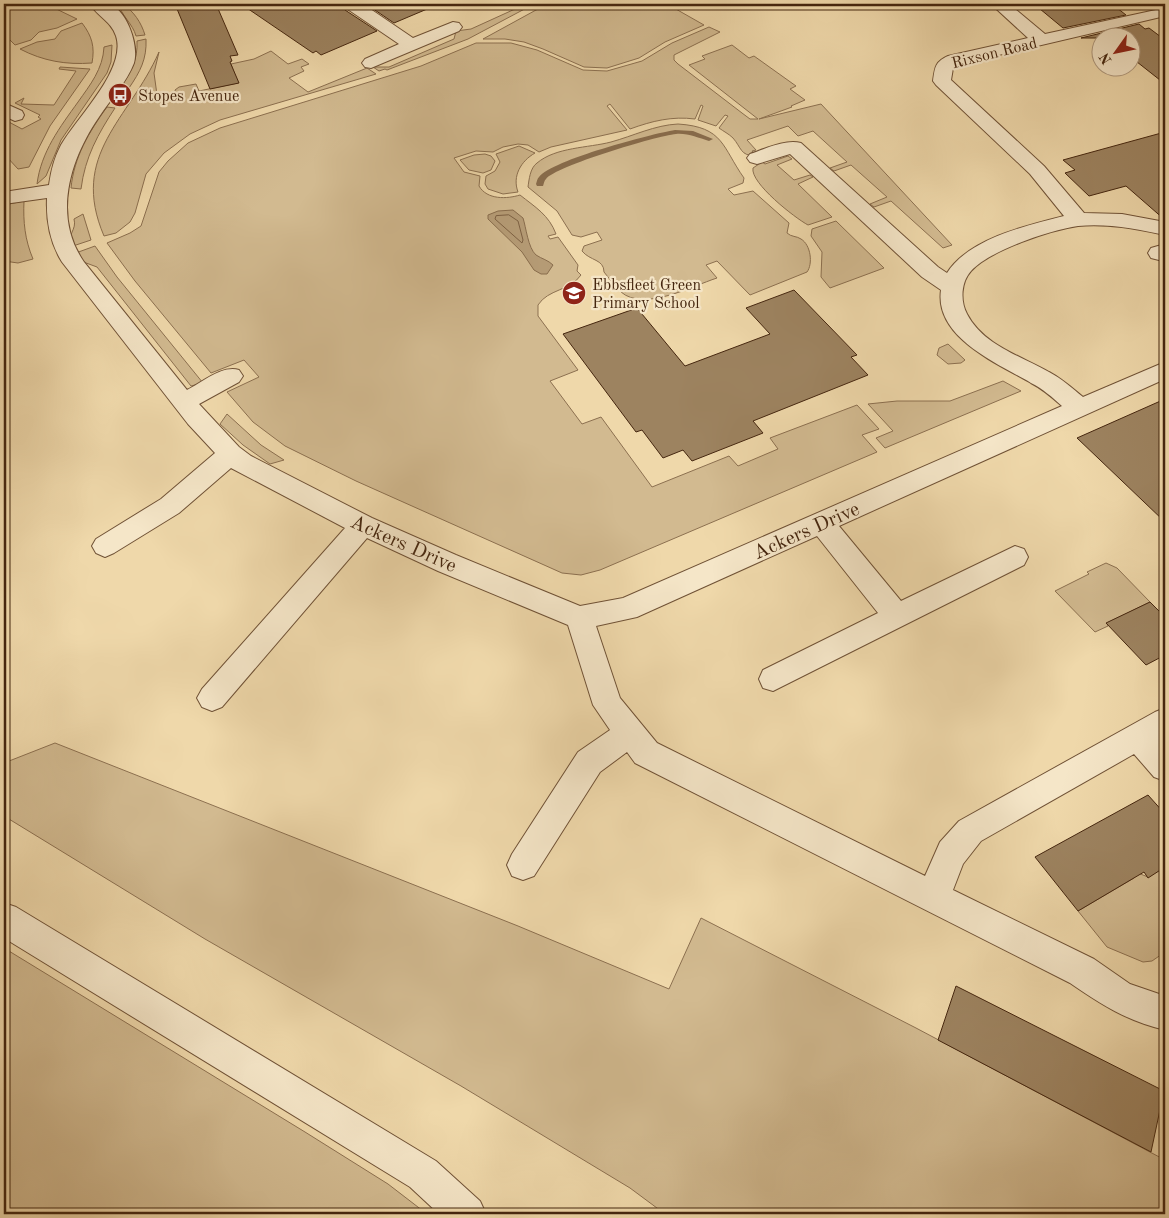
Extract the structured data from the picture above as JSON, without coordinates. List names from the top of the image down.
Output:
{
  "streets": {
    "street": ["Rixson Road", "Ackers Drive"]
  },
  "places": {
    "bus stop": ["Stopes Avenue"],
    "school or university": ["Ebbsfleet Green Primary School"]
  },
  "north": "bottom left"
}
